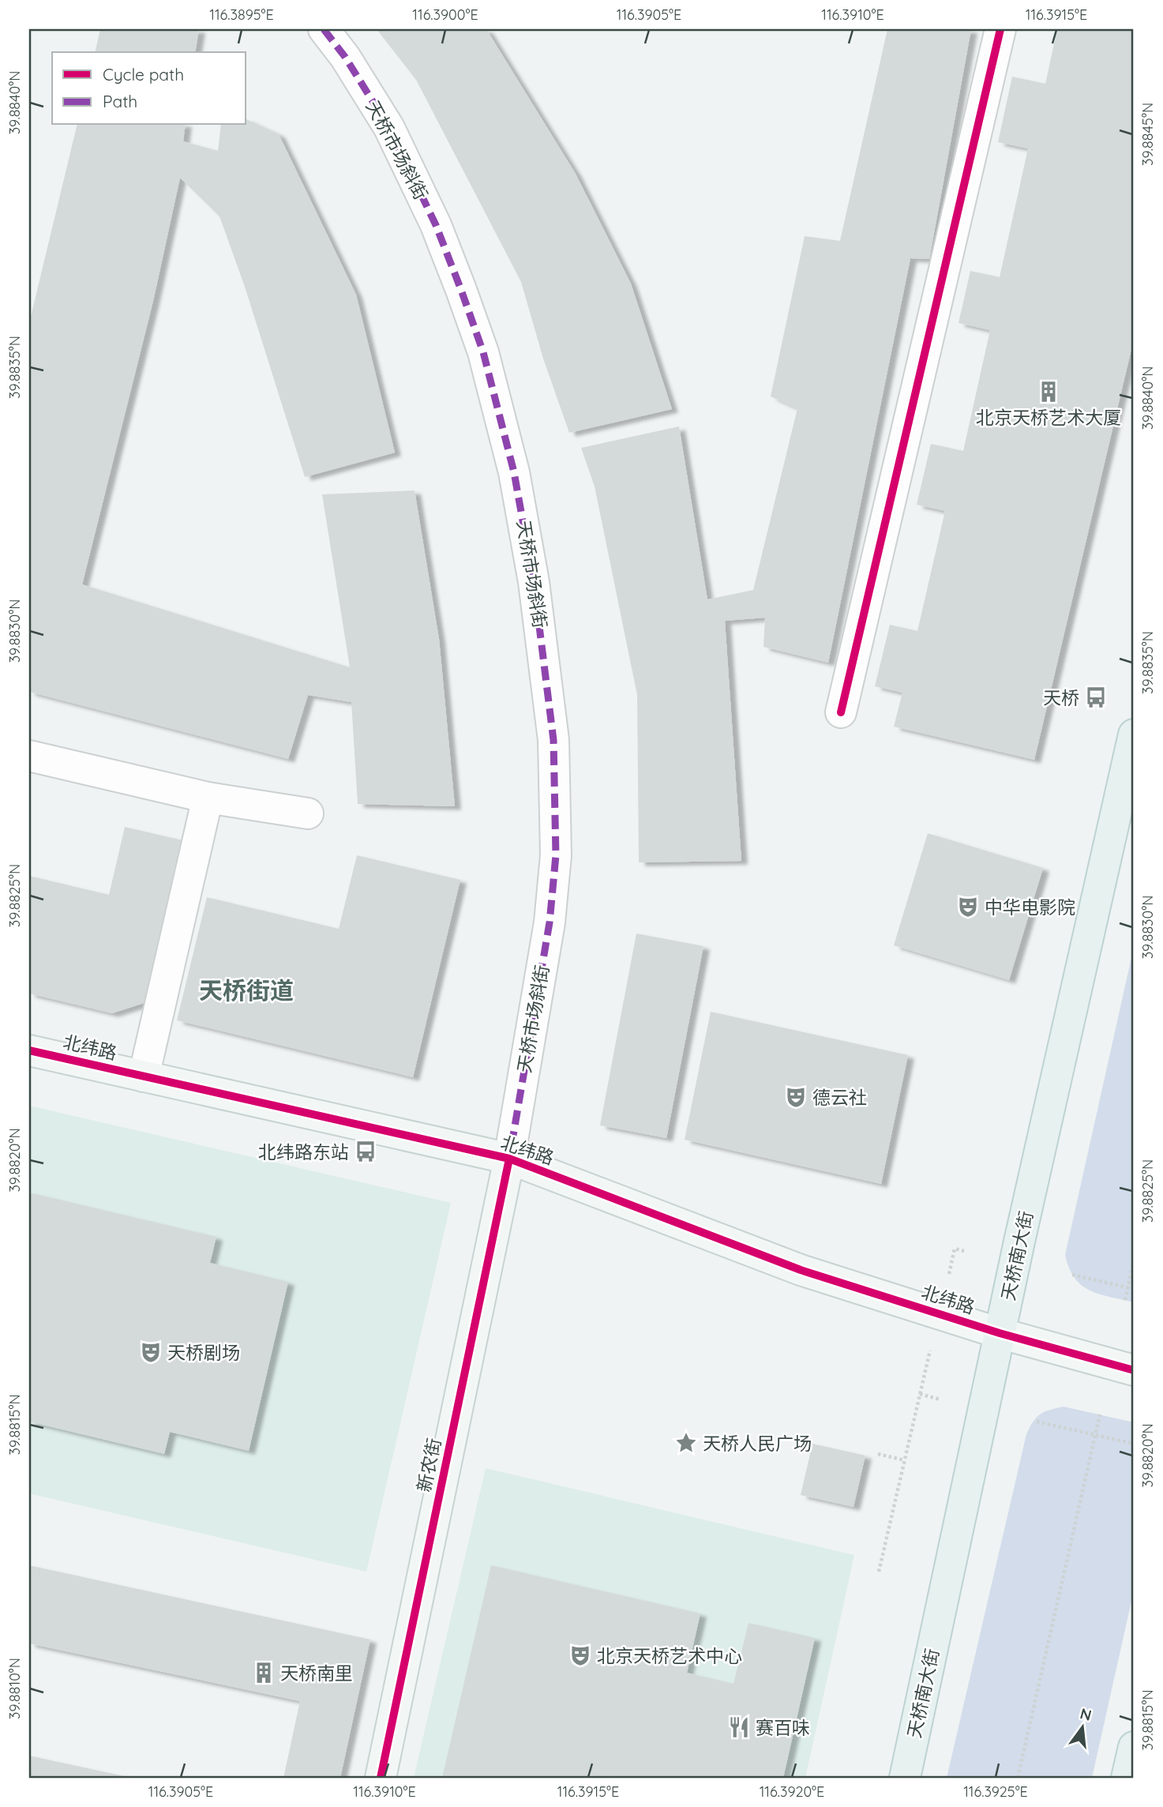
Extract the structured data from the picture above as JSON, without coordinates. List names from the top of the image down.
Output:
{
  "streets": {
    "main road": ["天桥南大街"],
    "street": ["天桥市场斜街", "北纬路", "新农街"]
  },
  "crossings": [
    ["天桥市场斜街", "北纬路"],
    ["天桥市场斜街", "新农街"],
    ["北纬路", "天桥南大街"],
    ["北纬路", "新农街"]
  ],
  "districts": ["天桥街道"],
  "places": {
    "building": ["北京天桥艺术大厦", "天桥南里"],
    "bus stop": ["天桥", "北纬路东站"],
    "theatre": [
      "中华电影院",
      "德云社",
      "天桥剧场",
      "北京天桥艺术中心"
    ],
    "place": ["天桥人民广场"],
    "restaurant": ["赛百味"]
  },
  "legend": ["Cycle path", "Path"],
  "north": "top",
  "coordinates": [
    "116.3895°E",
    "116.3900°E",
    "116.3905°E",
    "116.3910°E",
    "116.3915°E",
    "39.8840°N",
    "39.8845°N",
    "39.8835°N",
    "39.8830°N",
    "39.8825°N",
    "39.8820°N",
    "39.8815°N",
    "39.8810°N",
    "116.3920°E",
    "116.3925°E"
  ]
}
